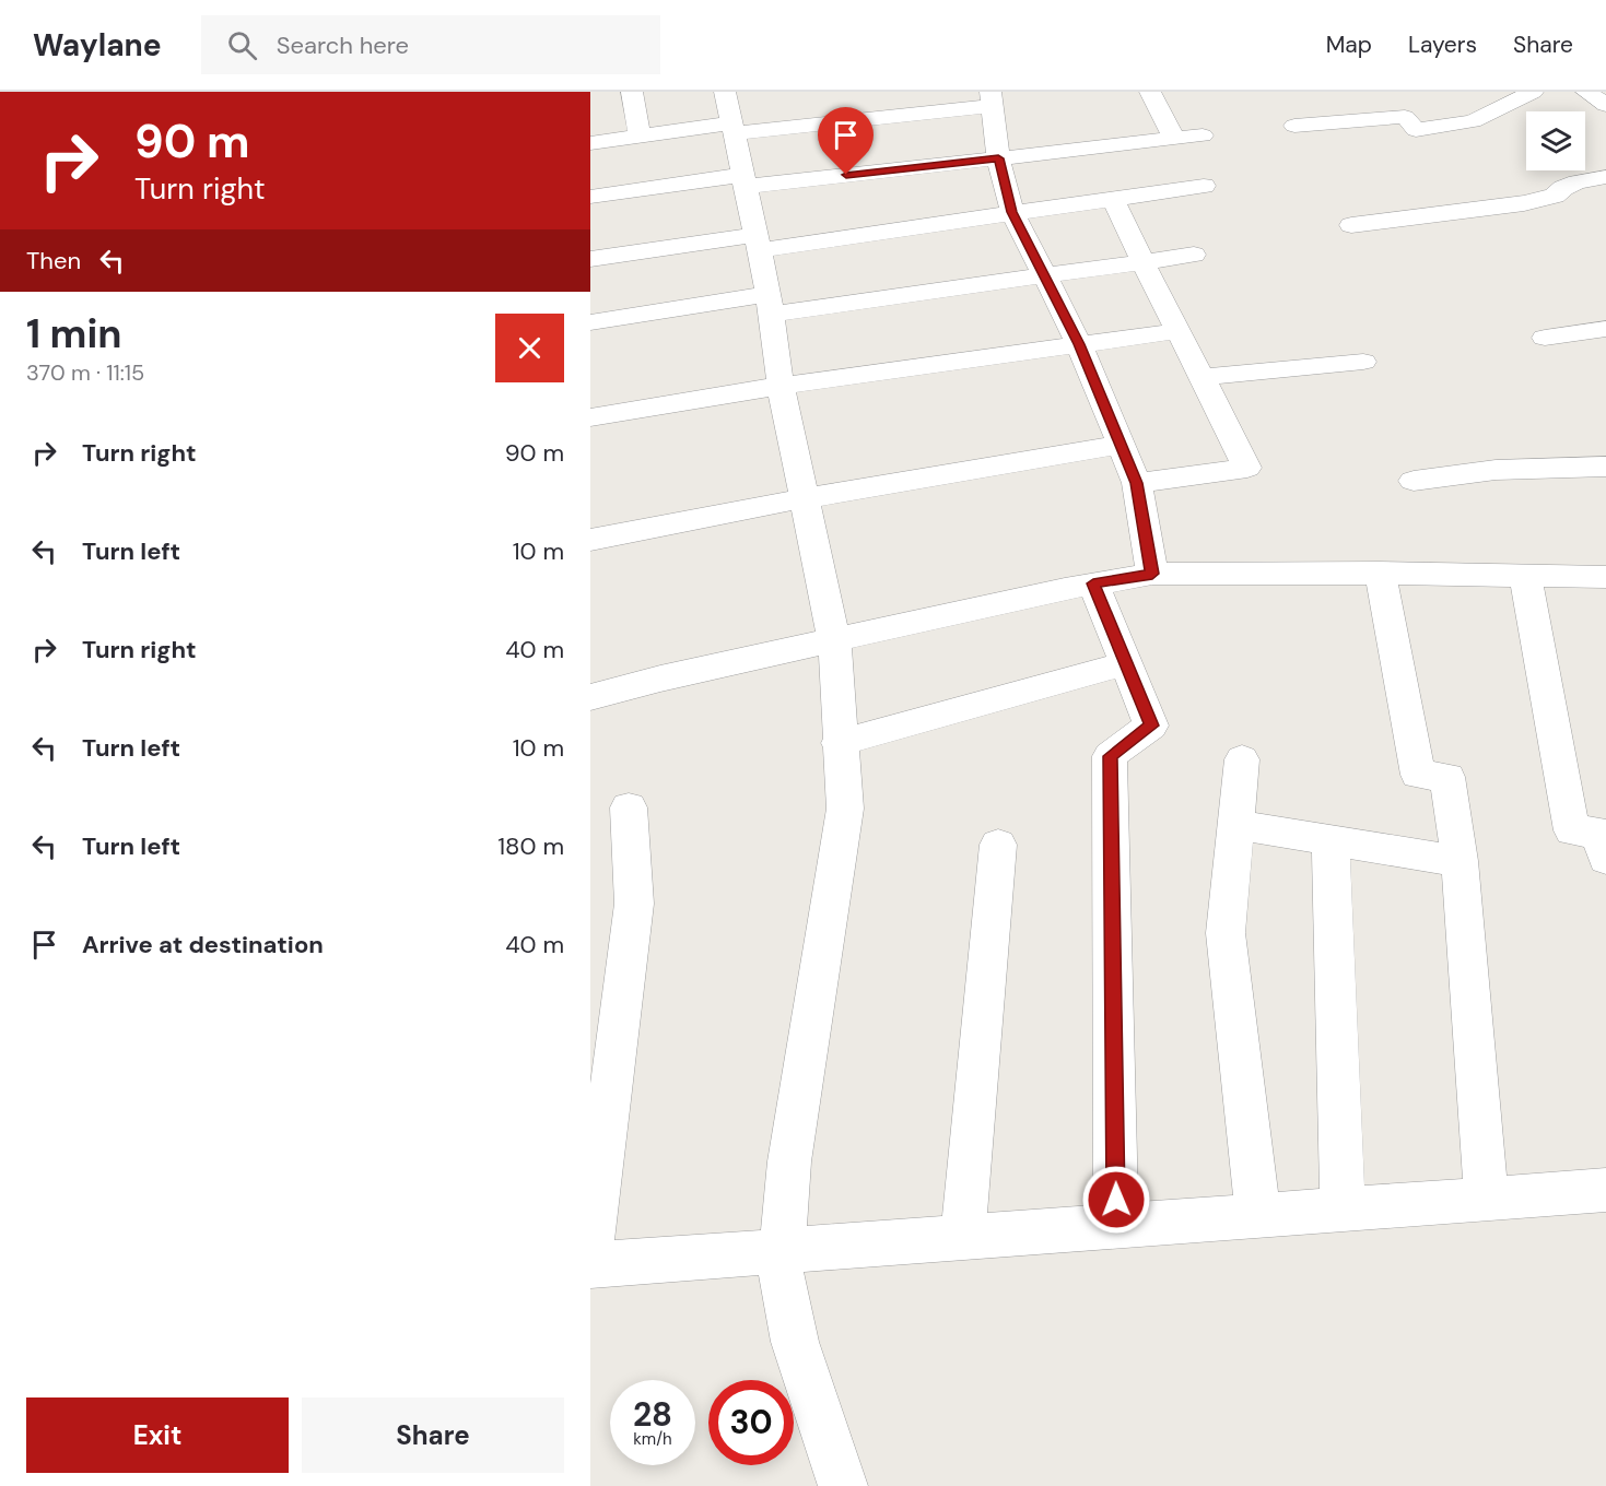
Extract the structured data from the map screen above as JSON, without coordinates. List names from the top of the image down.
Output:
{
  "page": {
    "header": "Waylane",
    "search": "Search here",
    "nav": ["Map", "Layers", "Share"],
    "turn": ["90 m", "Turn right"],
    "then": "Then",
    "heading": ["1 min", "370 m · 11:15"],
    "list": [
      {
        "name": "Turn right",
        "value": "90 m"
      },
      {
        "name": "Turn left",
        "value": "10 m"
      },
      {
        "name": "Turn right",
        "value": "40 m"
      },
      {
        "name": "Turn left",
        "value": "10 m"
      },
      {
        "name": "Turn left",
        "value": "180 m"
      },
      {
        "name": "Arrive at destination",
        "value": "40 m"
      }
    ],
    "speed": "28 km/h",
    "limit": "30",
    "buttons": ["Exit", "Share"]
  }
}
